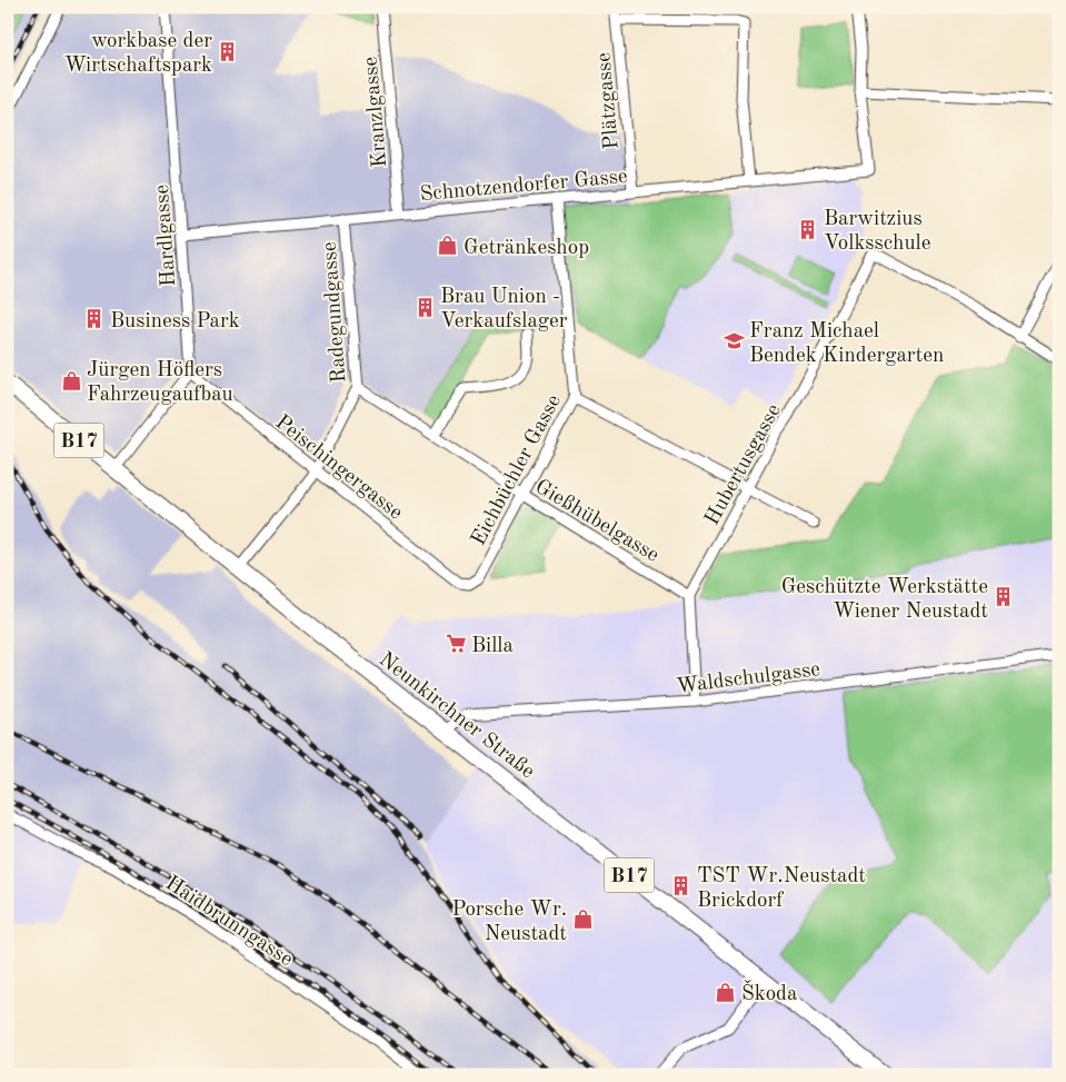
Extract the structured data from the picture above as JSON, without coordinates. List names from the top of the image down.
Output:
{
  "streets": {
    "main road": ["B17", "Neunkirchner Straße"],
    "street": [
      "Plätzgasse",
      "Kranzlgasse",
      "Schnotzendorfer Gasse",
      "Hardlgasse",
      "Radegundgasse",
      "Hubertusgasse",
      "Peischingergasse",
      "Eichbüchler Gasse",
      "Gießhübelgasse",
      "Waldschulgasse",
      "Haidbrunngasse"
    ]
  },
  "crossings": [
    ["Plätzgasse", "Schnotzendorfer Gasse"],
    ["Kranzlgasse", "Schnotzendorfer Gasse"],
    ["Schnotzendorfer Gasse", "Hardlgasse"],
    ["Schnotzendorfer Gasse", "Radegundgasse"],
    ["Schnotzendorfer Gasse", "Eichbüchler Gasse"],
    ["Hardlgasse", "Peischingergasse"],
    ["Radegundgasse", "Peischingergasse"],
    ["Radegundgasse", "Gießhübelgasse"],
    ["Radegundgasse", "Neunkirchner Straße"],
    ["Hubertusgasse", "Gießhübelgasse"],
    ["Peischingergasse", "Eichbüchler Gasse"],
    ["Eichbüchler Gasse", "Gießhübelgasse"],
    ["Waldschulgasse", "Neunkirchner Straße"]
  ],
  "places": {
    "building": [
      "workbase der Wirtschaftspark",
      "Barwitzius Volksschule",
      "Brau Union - Verkaufslager",
      "Business Park",
      "Geschützte Werkstätte Wiener Neustadt",
      "TST Wr.Neustadt Brickdorf"
    ],
    "shop": [
      "Getränkeshop",
      "Jürgen Höflers Fahrzeugaufbau",
      "Porsche Wr. Neustadt",
      "Škoda"
    ],
    "school or university": ["Franz Michael Bendek Kindergarten"],
    "supermarket": ["Billa"]
  }
}
